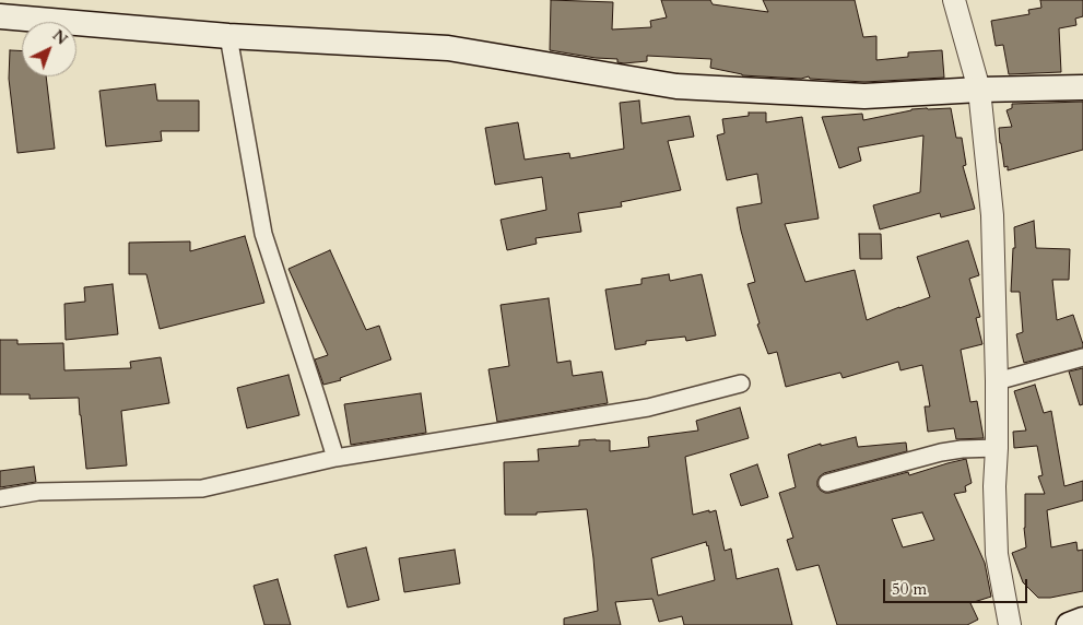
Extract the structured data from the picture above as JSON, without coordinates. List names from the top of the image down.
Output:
{
  "scale_bar": "50 m",
  "north": "top right"
}
